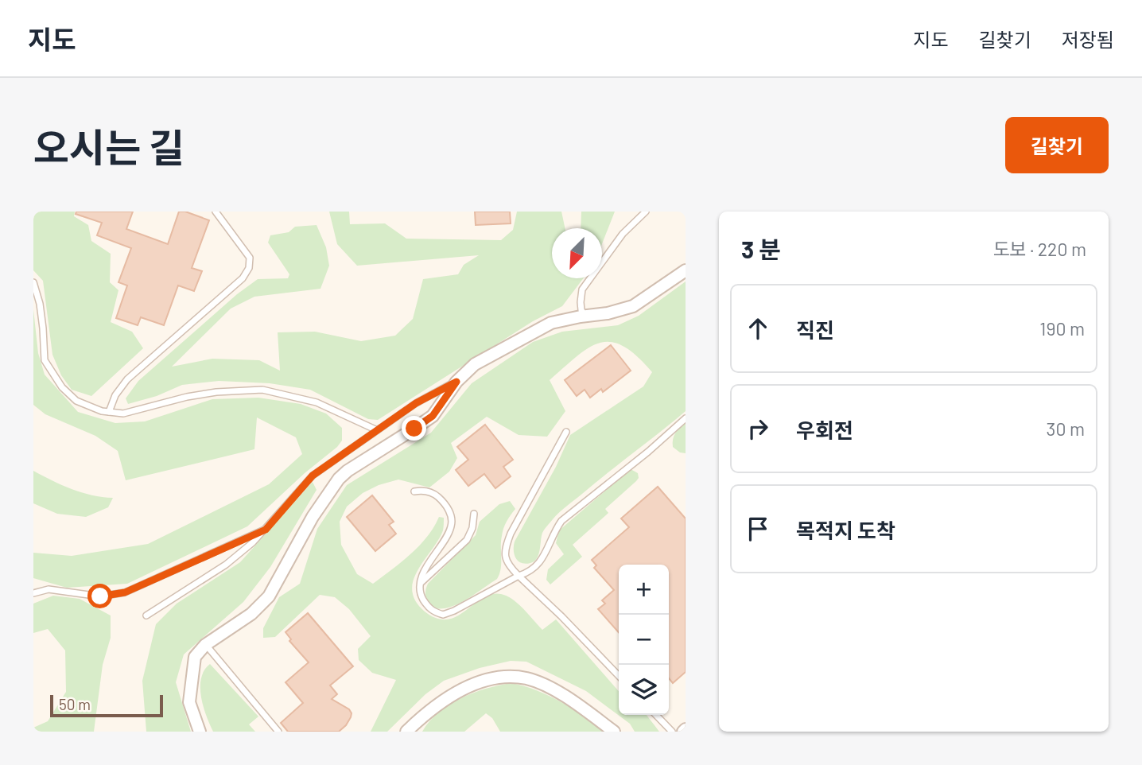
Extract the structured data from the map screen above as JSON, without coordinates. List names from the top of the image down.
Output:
{
  "scale_bar": "50 m",
  "north": "bottom left",
  "page": {
    "header": "지도",
    "nav": ["지도", "길찾기", "저장됨"],
    "title": "오시는 길",
    "buttons": "길찾기",
    "heading": ["3 분", "도보 · 220 m"],
    "list": [
      ["직진", "190 m"],
      ["우회전", "30 m"],
      "목적지 도착"
    ],
    "map_buttons": ["+", "−"],
    "scale": "50 m"
  }
}
